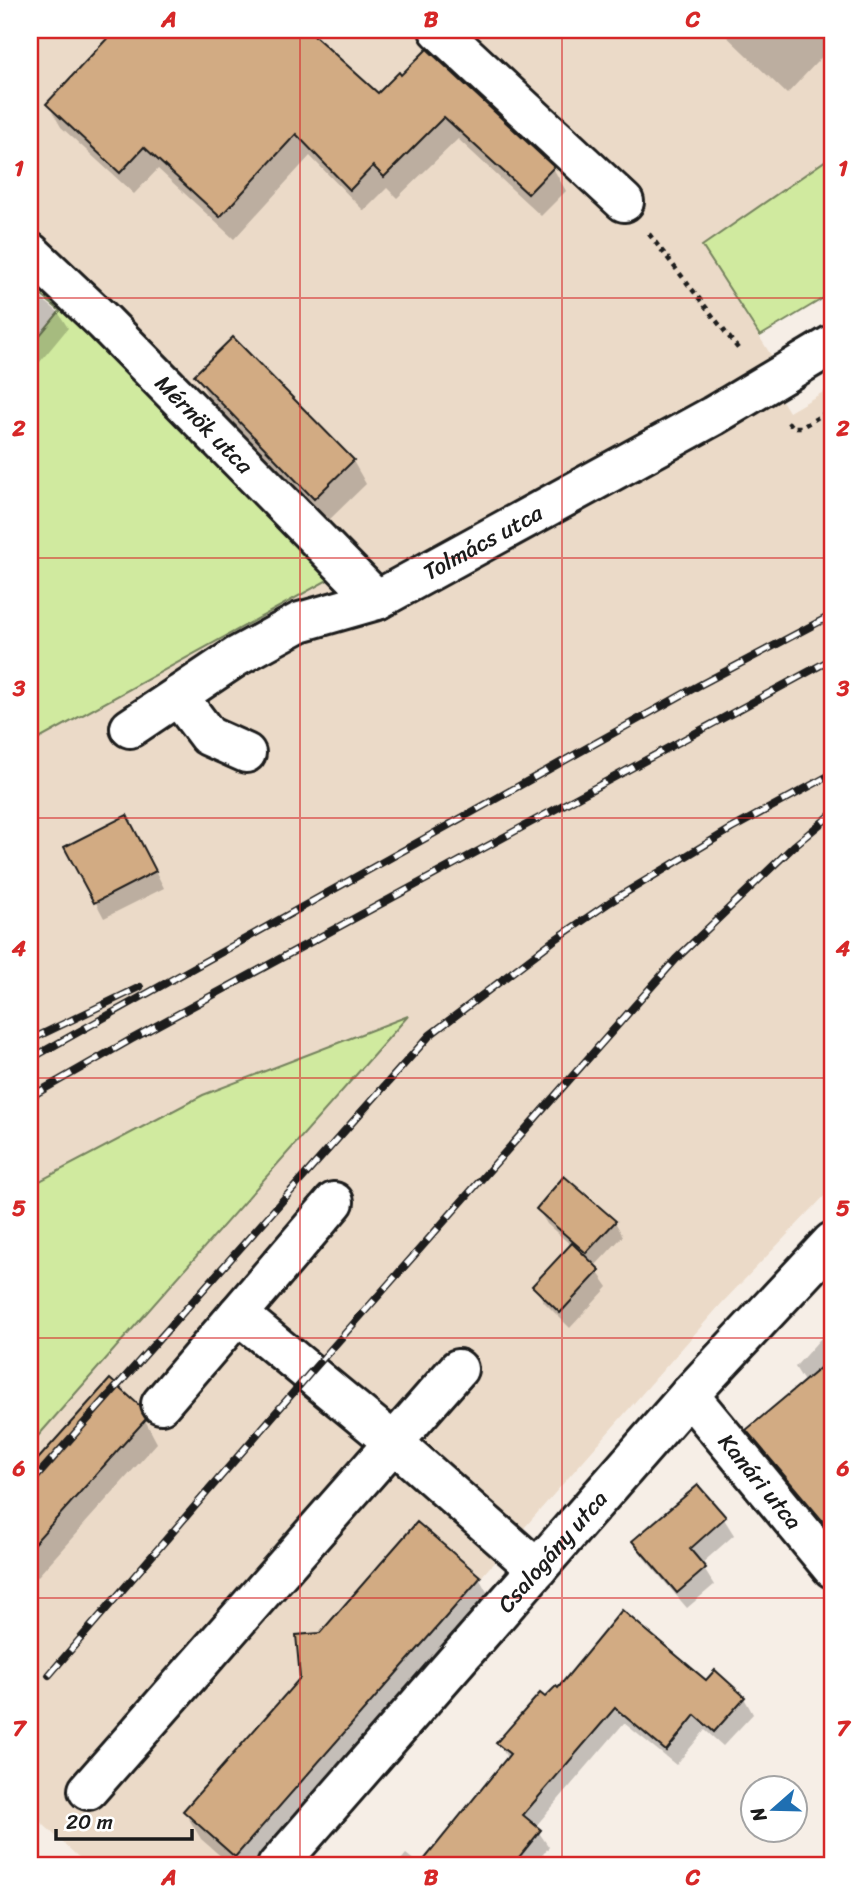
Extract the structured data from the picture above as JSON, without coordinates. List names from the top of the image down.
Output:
{
  "streets": {
    "street": [
      "Mérnök utca",
      "Tolmács utca",
      "Kanári utca",
      "Csalogány utca"
    ]
  },
  "crossings": [
    ["Mérnök utca", "Tolmács utca"],
    ["Kanári utca", "Csalogány utca"]
  ],
  "scale_bar": "20 m",
  "north": "left",
  "grid": {
    "columns": ["A", "B", "C"],
    "rows": [
      "1",
      "2",
      "3",
      "4",
      "5",
      "6",
      "7"
    ]
  }
}
